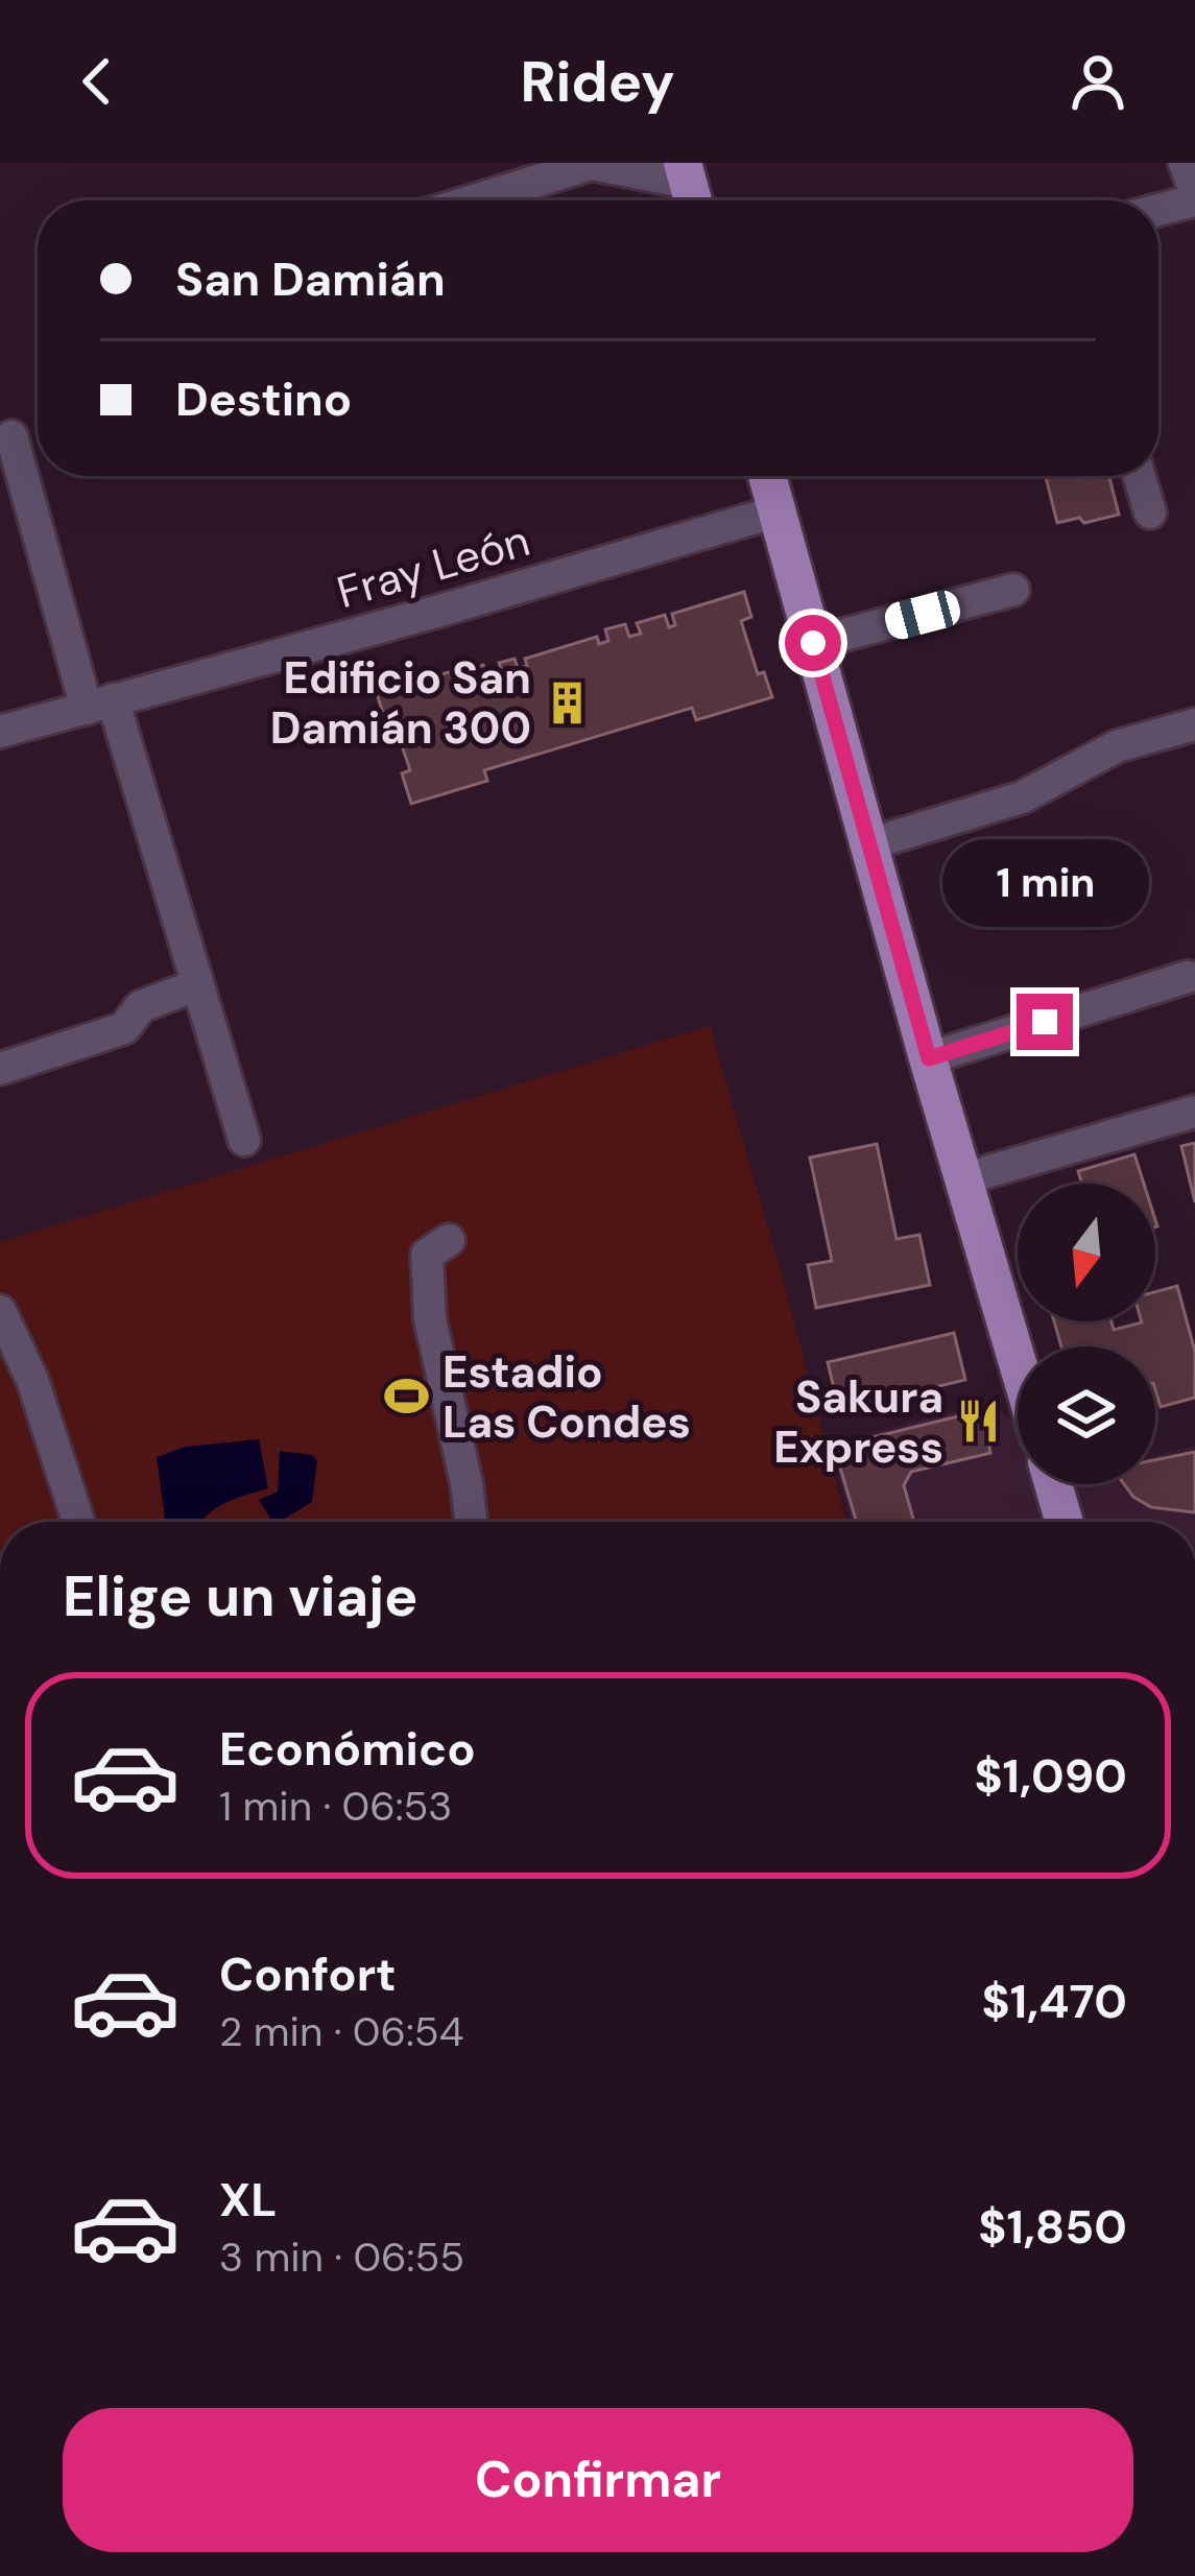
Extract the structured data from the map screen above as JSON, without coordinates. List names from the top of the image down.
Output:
{
  "streets": {
    "street": ["Fray León"]
  },
  "places": {
    "building": ["Edificio San Damián 300"],
    "sports": ["Estadio Las Condes"],
    "restaurant": ["Sakura Express"]
  },
  "north": "bottom",
  "page": {
    "header": "Ridey",
    "banner": ["San Damián", "Destino"],
    "bubble": "1 min",
    "heading": "Elige un viaje",
    "list": [
      {
        "name": "Económico",
        "note": "1 min · 06:53",
        "value": "$1,090"
      },
      {
        "name": "Confort",
        "note": "2 min · 06:54",
        "value": "$1,470"
      },
      {
        "name": "XL",
        "note": "3 min · 06:55",
        "value": "$1,850"
      }
    ],
    "buttons": "Confirmar"
  }
}
